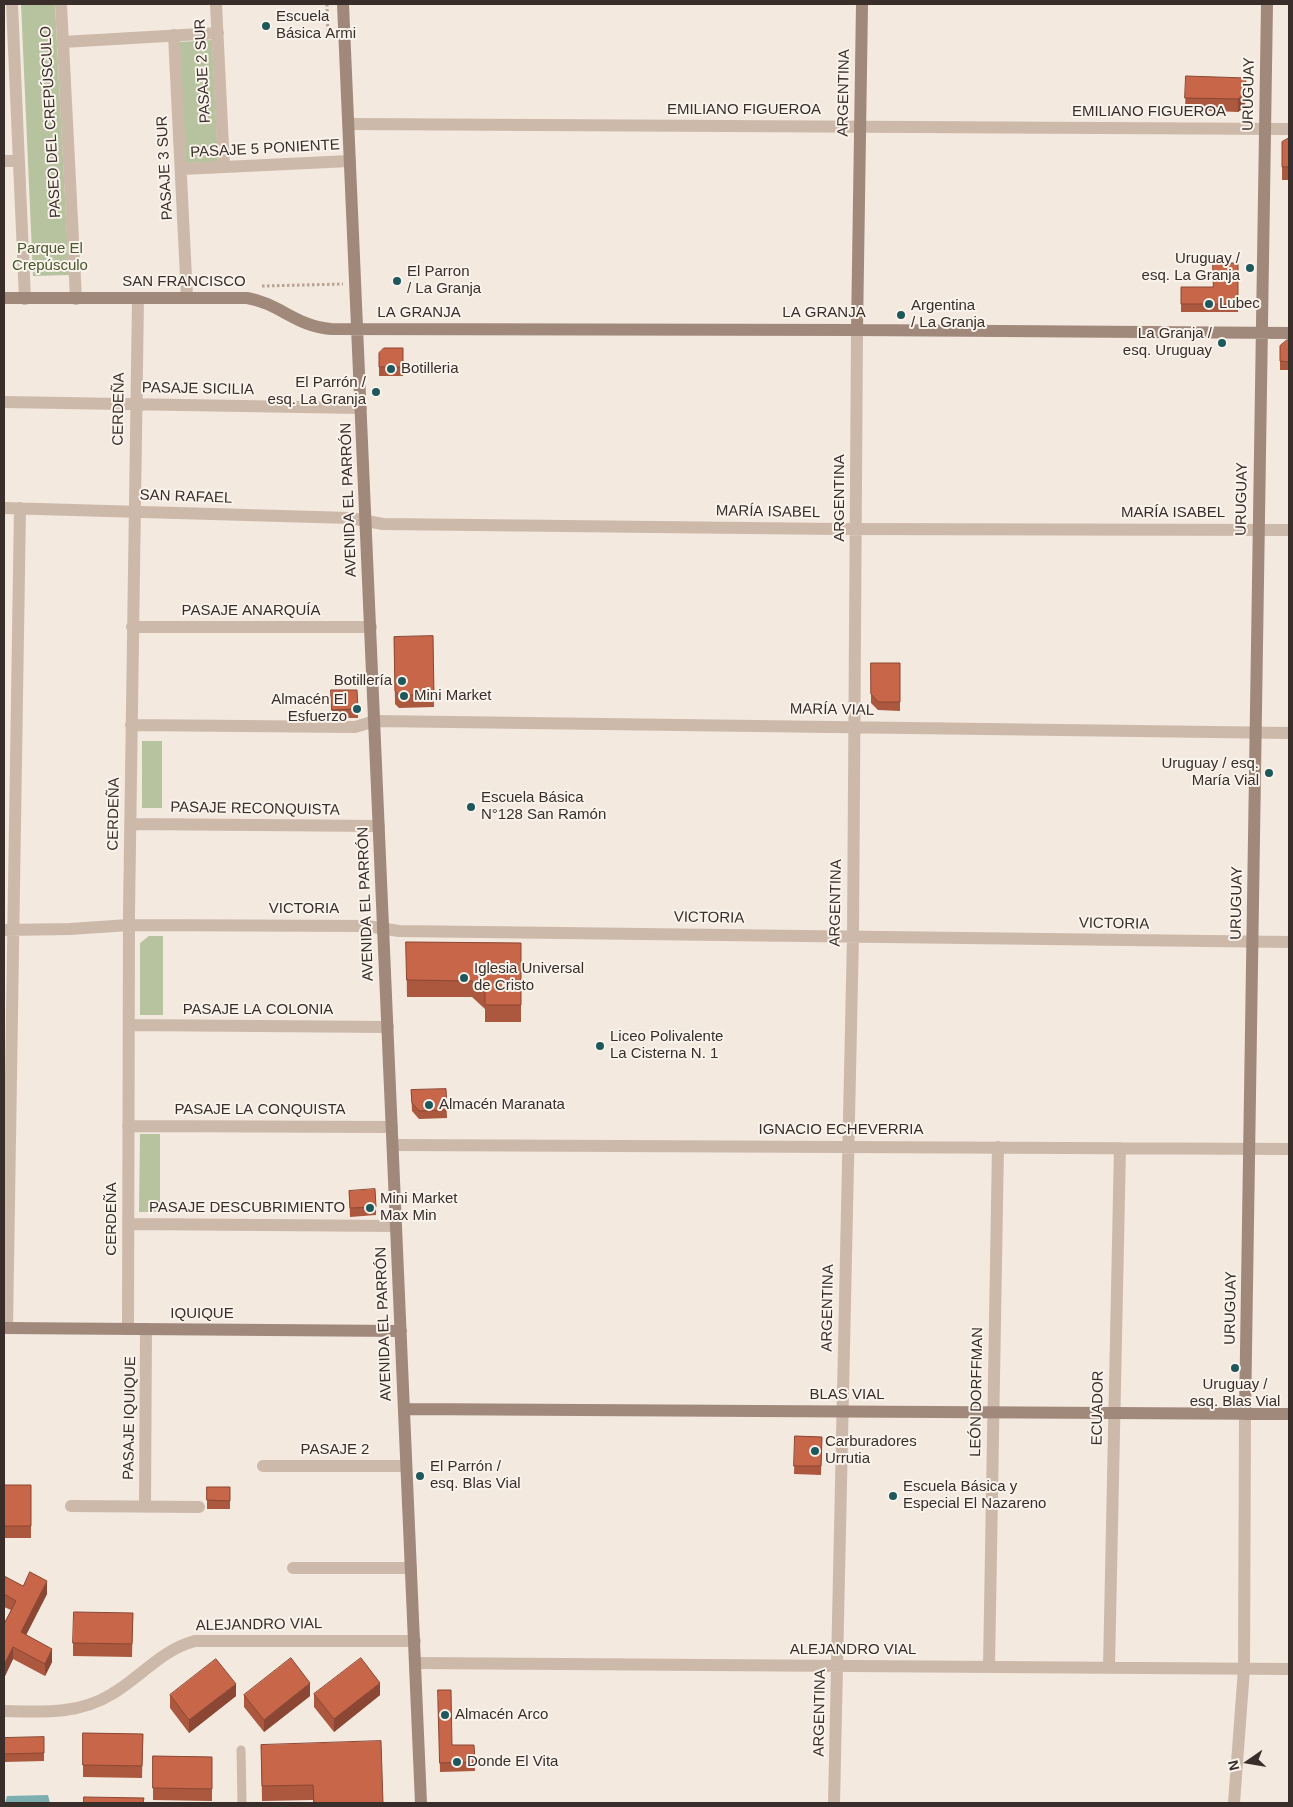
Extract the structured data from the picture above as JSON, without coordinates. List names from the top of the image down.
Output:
{
  "streets": {
    "main road": [
      "ARGENTINA",
      "URUGUAY",
      "SAN FRANCISCO",
      "LA GRANJA",
      "AVENIDA EL PARRÓN",
      "IQUIQUE",
      "BLAS VIAL"
    ],
    "street": [
      "PASAJE 2 SUR",
      "EMILIANO FIGUEROA",
      "PASEO DEL CREPÚSCULO",
      "PASAJE 5 PONIENTE",
      "PASAJE 3 SUR",
      "PASAJE SICILIA",
      "CERDEÑA",
      "SAN RAFAEL",
      "MARÍA ISABEL",
      "PASAJE ANARQUÍA",
      "MARÍA VIAL",
      "PASAJE RECONQUISTA",
      "VICTORIA",
      "PASAJE LA COLONIA",
      "PASAJE LA CONQUISTA",
      "IGNACIO ECHEVERRIA",
      "PASAJE DESCUBRIMIENTO",
      "LEÓN DORFFMAN",
      "ECUADOR",
      "PASAJE IQUIQUE",
      "PASAJE 2",
      "ALEJANDRO VIAL"
    ]
  },
  "crossings": [
    ["PASAJE 2 SUR", "PASAJE 5 PONIENTE"],
    ["ARGENTINA", "EMILIANO FIGUEROA"],
    ["ARGENTINA", "LA GRANJA"],
    ["ARGENTINA", "MARÍA ISABEL"],
    ["ARGENTINA", "MARÍA VIAL"],
    ["ARGENTINA", "VICTORIA"],
    ["ARGENTINA", "IGNACIO ECHEVERRIA"],
    ["ARGENTINA", "BLAS VIAL"],
    ["ARGENTINA", "ALEJANDRO VIAL"],
    ["URUGUAY", "EMILIANO FIGUEROA"],
    ["URUGUAY", "LA GRANJA"],
    ["URUGUAY", "MARÍA ISABEL"],
    ["URUGUAY", "MARÍA VIAL"],
    ["URUGUAY", "VICTORIA"],
    ["URUGUAY", "IGNACIO ECHEVERRIA"],
    ["URUGUAY", "BLAS VIAL"],
    ["URUGUAY", "ALEJANDRO VIAL"],
    ["EMILIANO FIGUEROA", "AVENIDA EL PARRÓN"],
    ["PASEO DEL CREPÚSCULO", "SAN FRANCISCO"],
    ["PASAJE 5 PONIENTE", "PASAJE 3 SUR"],
    ["PASAJE 5 PONIENTE", "AVENIDA EL PARRÓN"],
    ["PASAJE 3 SUR", "SAN FRANCISCO"],
    ["SAN FRANCISCO", "LA GRANJA"],
    ["SAN FRANCISCO", "CERDEÑA"],
    ["SAN FRANCISCO", "AVENIDA EL PARRÓN"],
    ["LA GRANJA", "AVENIDA EL PARRÓN"],
    ["PASAJE SICILIA", "CERDEÑA"],
    ["PASAJE SICILIA", "AVENIDA EL PARRÓN"],
    ["CERDEÑA", "SAN RAFAEL"],
    ["CERDEÑA", "PASAJE ANARQUÍA"],
    ["CERDEÑA", "MARÍA VIAL"],
    ["CERDEÑA", "PASAJE RECONQUISTA"],
    ["CERDEÑA", "VICTORIA"],
    ["CERDEÑA", "PASAJE LA COLONIA"],
    ["CERDEÑA", "PASAJE LA CONQUISTA"],
    ["CERDEÑA", "PASAJE DESCUBRIMIENTO"],
    ["CERDEÑA", "IQUIQUE"],
    ["SAN RAFAEL", "AVENIDA EL PARRÓN"],
    ["SAN RAFAEL", "MARÍA ISABEL"],
    ["AVENIDA EL PARRÓN", "MARÍA ISABEL"],
    ["AVENIDA EL PARRÓN", "PASAJE ANARQUÍA"],
    ["AVENIDA EL PARRÓN", "MARÍA VIAL"],
    ["AVENIDA EL PARRÓN", "PASAJE RECONQUISTA"],
    ["AVENIDA EL PARRÓN", "VICTORIA"],
    ["AVENIDA EL PARRÓN", "PASAJE LA COLONIA"],
    ["AVENIDA EL PARRÓN", "PASAJE LA CONQUISTA"],
    ["AVENIDA EL PARRÓN", "IGNACIO ECHEVERRIA"],
    ["AVENIDA EL PARRÓN", "PASAJE DESCUBRIMIENTO"],
    ["AVENIDA EL PARRÓN", "IQUIQUE"],
    ["AVENIDA EL PARRÓN", "BLAS VIAL"],
    ["AVENIDA EL PARRÓN", "PASAJE 2"],
    ["AVENIDA EL PARRÓN", "ALEJANDRO VIAL"],
    ["IGNACIO ECHEVERRIA", "LEÓN DORFFMAN"],
    ["IGNACIO ECHEVERRIA", "ECUADOR"],
    ["IQUIQUE", "PASAJE IQUIQUE"],
    ["LEÓN DORFFMAN", "BLAS VIAL"],
    ["LEÓN DORFFMAN", "ALEJANDRO VIAL"],
    ["BLAS VIAL", "ECUADOR"],
    ["ECUADOR", "ALEJANDRO VIAL"]
  ],
  "parks": ["Parque El Crepúsculo"],
  "places": [
    "Escuela Básica Armi",
    "Uruguay / esq. La Granja",
    "El Parron / La Granja",
    "Lubec",
    "Argentina / La Granja",
    "La Granja / esq. Uruguay",
    "Botilleria",
    "El Parrón / esq. La Granja",
    "Botillería",
    "Mini Market",
    "Almacén El Esfuerzo",
    "Uruguay / esq. María Vial",
    "Escuela Básica N°128 San Ramón",
    "Iglesia Universal de Cristo",
    "Liceo Polivalente La Cisterna N. 1",
    "Almacén Maranata",
    "Mini Market Max Min",
    "Uruguay / esq. Blas Vial",
    "Carburadores Urrutia",
    "El Parrón / esq. Blas Vial",
    "Escuela Básica y Especial El Nazareno",
    "Almacén Arco",
    "Donde El Vita"
  ],
  "north": "left"
}
